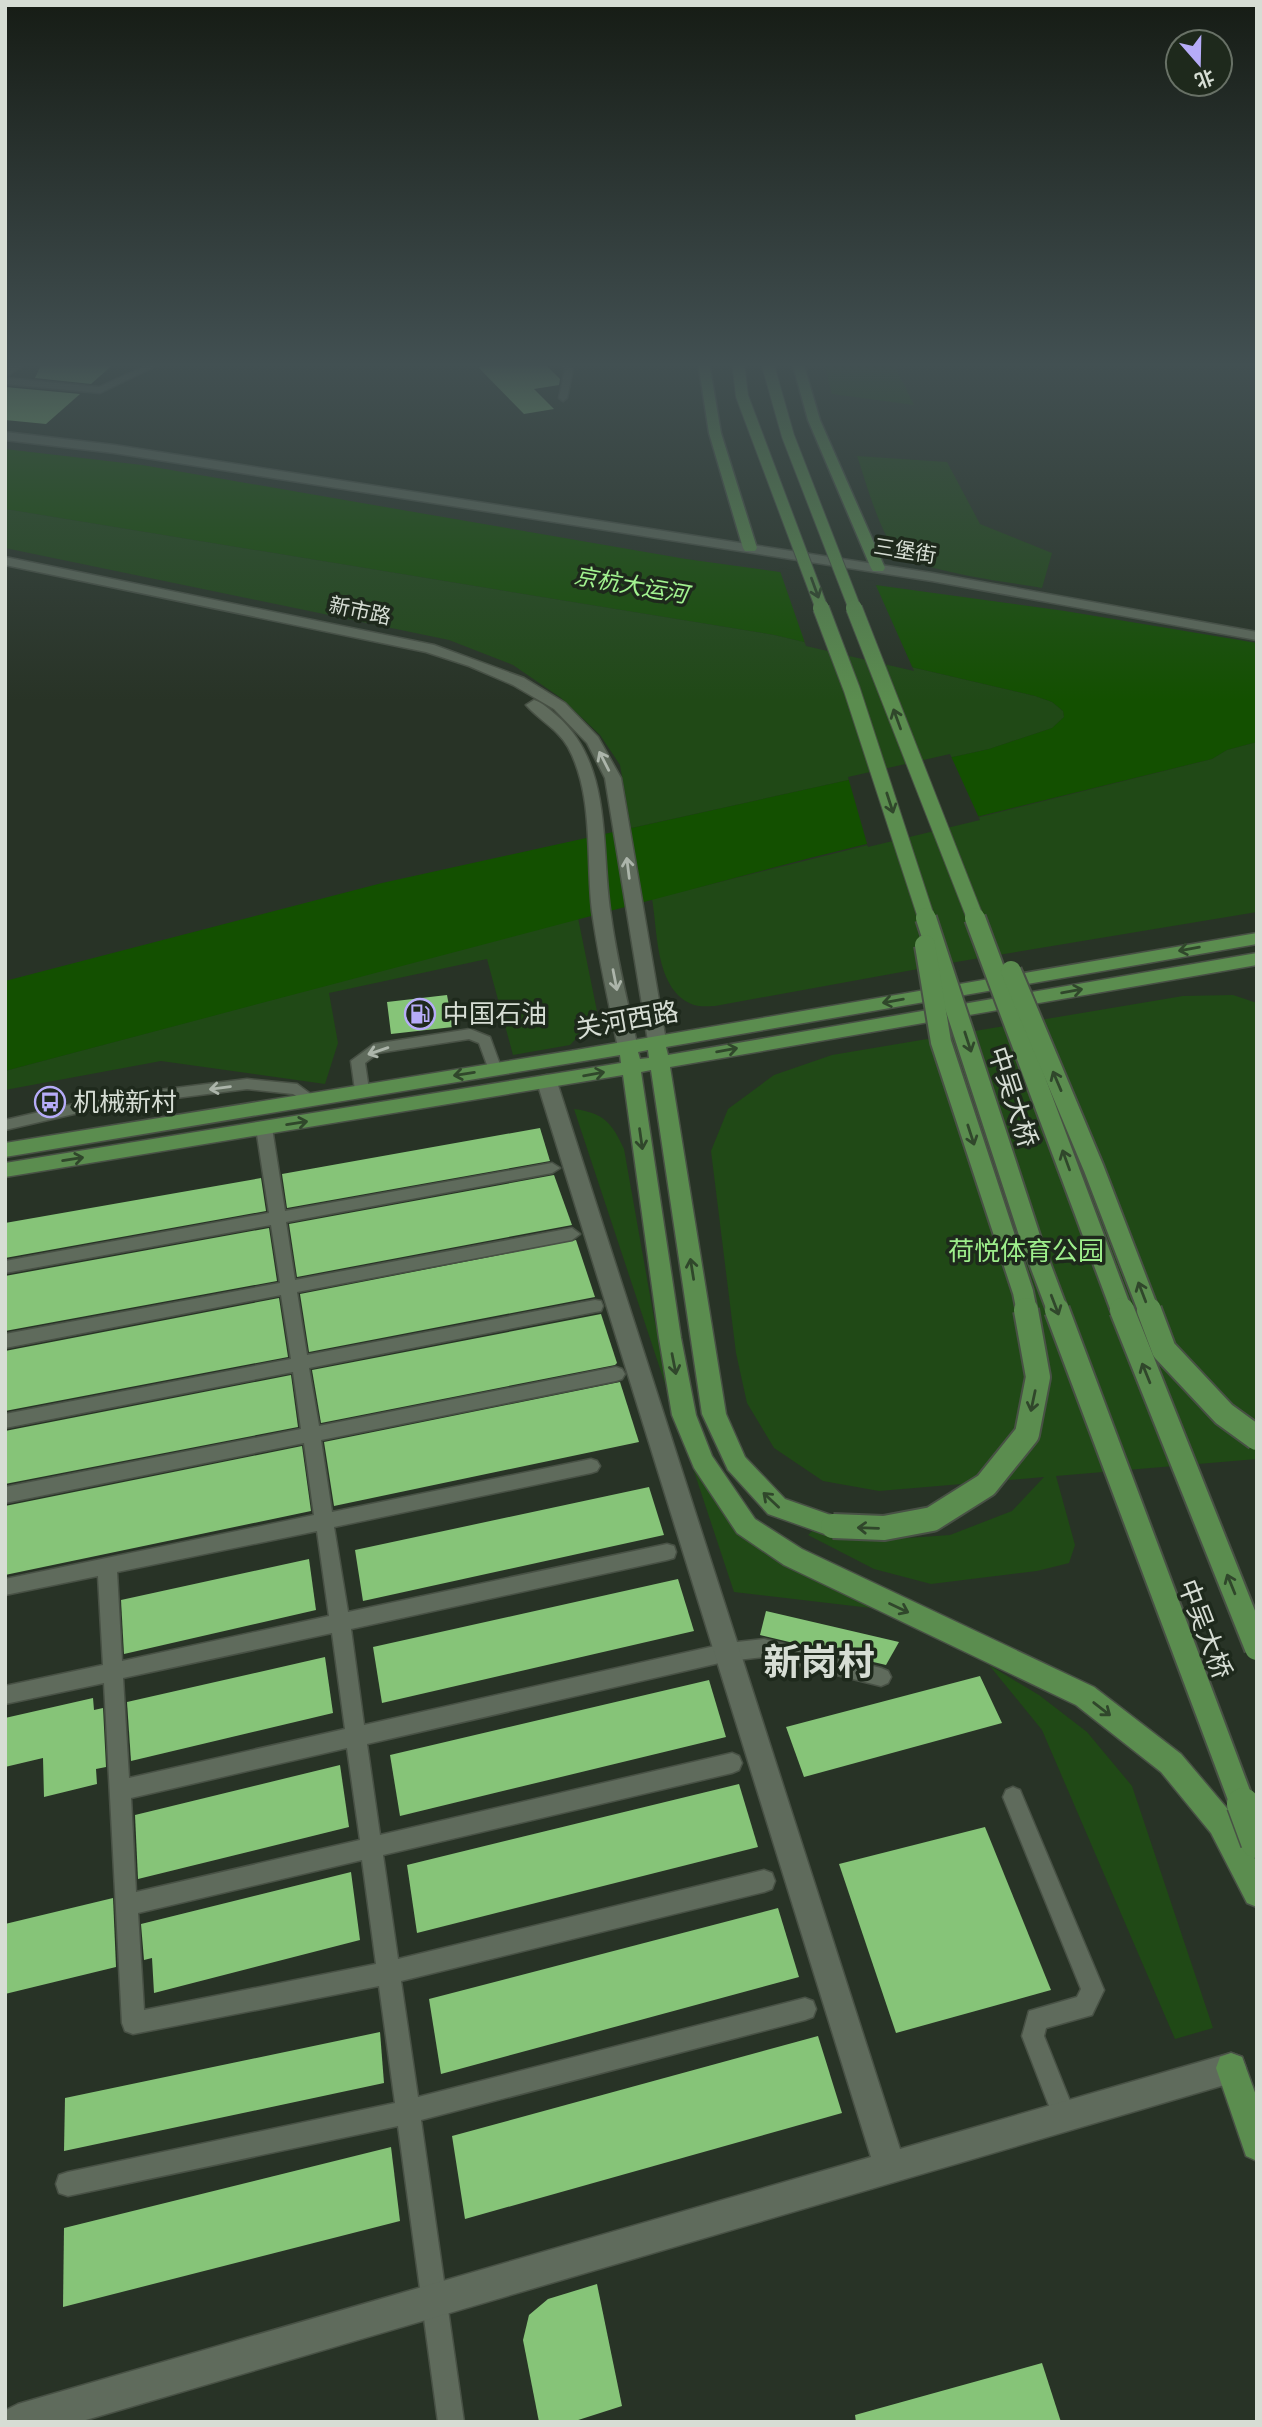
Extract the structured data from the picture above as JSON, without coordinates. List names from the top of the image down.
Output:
{
  "streets": {
    "main road": ["关河西路", "中吴大桥"],
    "street": ["三堡街", "新市路"]
  },
  "crossings": [
    ["新市路", "关河西路"]
  ],
  "districts": ["新岗村"],
  "water": ["京杭大运河"],
  "parks": ["荷悦体育公园"],
  "places": {
    "fuel station": ["中国石油"],
    "bus stop": ["机械新村"]
  },
  "north": "bottom"
}
